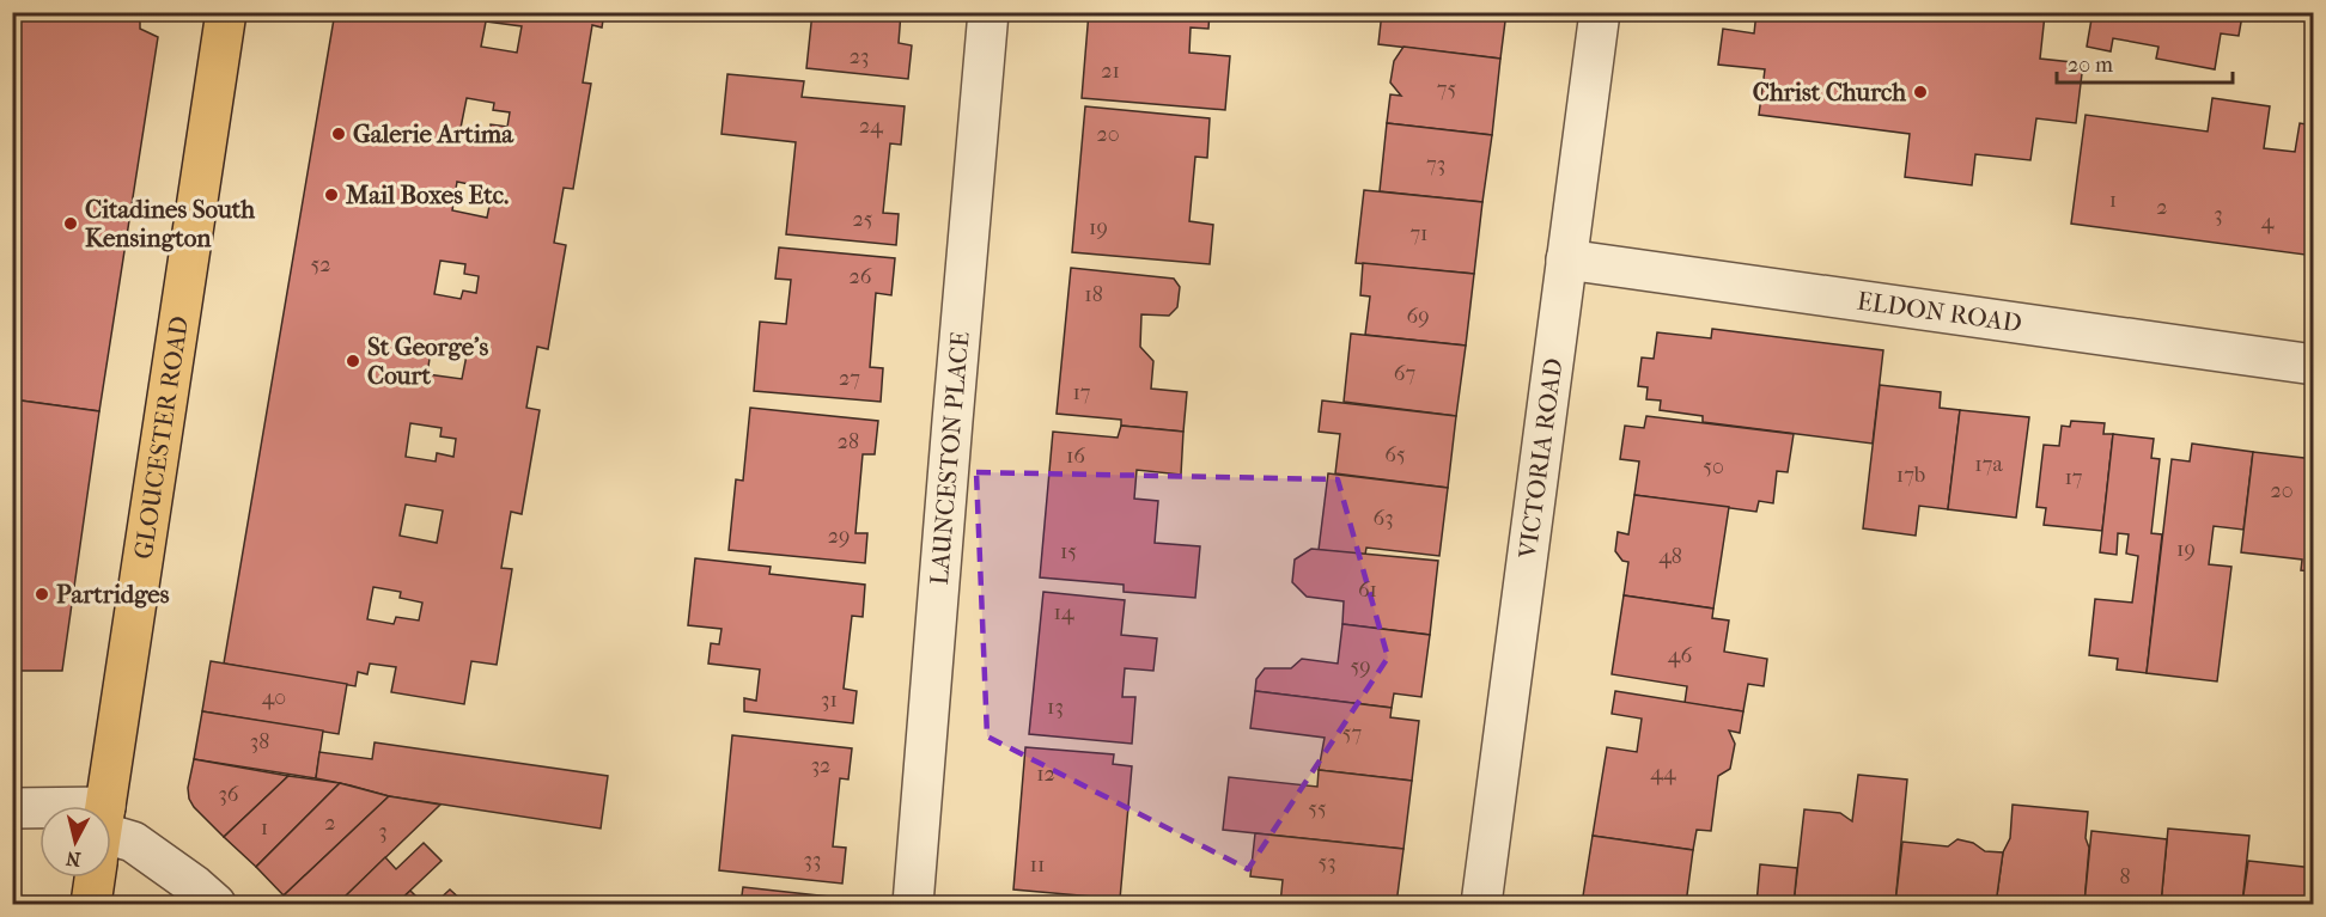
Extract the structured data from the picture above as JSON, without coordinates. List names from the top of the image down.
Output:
{
  "streets": {
    "main road": ["GLOUCESTER ROAD"],
    "street": ["ELDON ROAD", "LAUNCESTON PLACE", "VICTORIA ROAD"]
  },
  "crossings": [
    ["ELDON ROAD", "VICTORIA ROAD"]
  ],
  "places": [
    "Christ Church",
    "Galerie Artima",
    "Mail Boxes Etc.",
    "Citadines South Kensington",
    "St George's Court",
    "Partridges"
  ],
  "house_numbers": [
    "23",
    "21",
    "75",
    "24",
    "20",
    "73",
    "1",
    "2",
    "3",
    "25",
    "4",
    "19",
    "71",
    "52",
    "26",
    "18",
    "69",
    "67",
    "27",
    "17",
    "28",
    "65",
    "16",
    "17a",
    "50",
    "17b",
    "17",
    "20",
    "63",
    "29",
    "19",
    "15",
    "48",
    "61",
    "14",
    "46",
    "59",
    "40",
    "31",
    "13",
    "57",
    "38",
    "32",
    "44",
    "12",
    "36",
    "55",
    "2",
    "1",
    "3",
    "33",
    "53",
    "11",
    "8"
  ],
  "scale_bar": "20 m",
  "north": "bottom"
}
